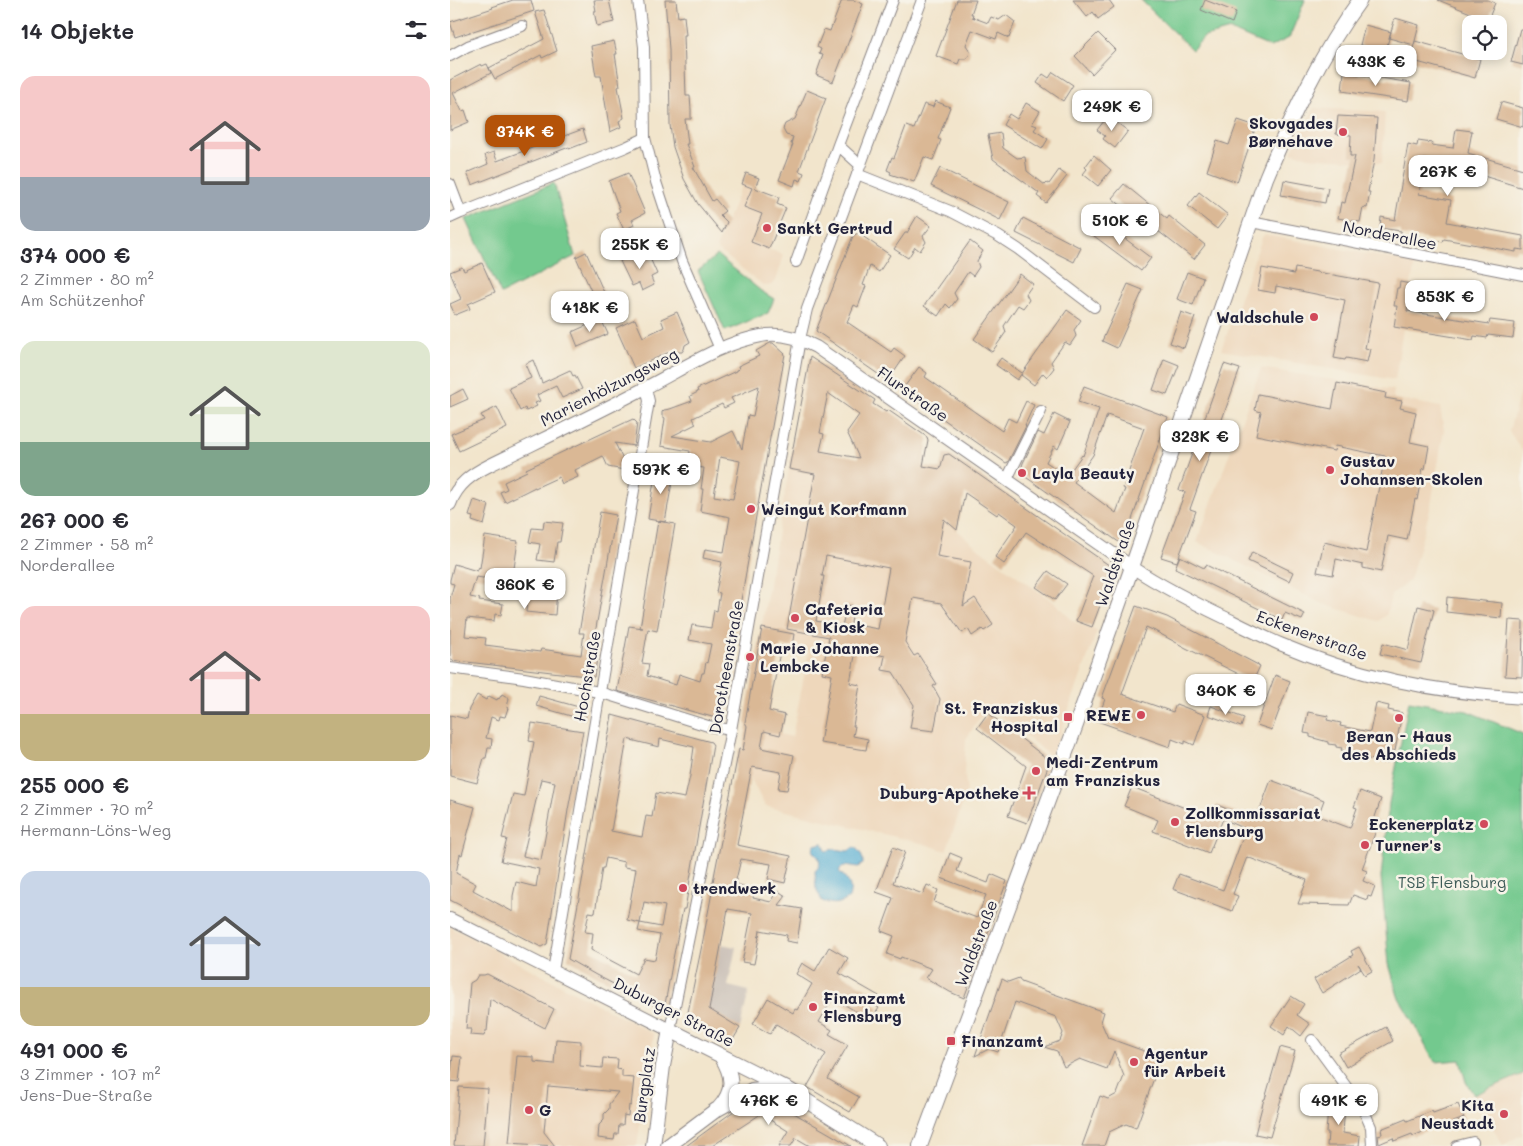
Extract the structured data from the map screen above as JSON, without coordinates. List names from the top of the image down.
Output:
{
  "streets": {
    "main road": ["Waldstraße", "Duburger Straße", "Burgplatz"],
    "street": [
      "Norderallee",
      "Marienhölzungsweg",
      "Flurstraße",
      "Eckenerstraße",
      "Dorotheenstraße",
      "Hochstraße"
    ]
  },
  "crossings": [
    ["Norderallee", "Waldstraße"],
    ["Marienhölzungsweg", "Flurstraße"],
    ["Marienhölzungsweg", "Dorotheenstraße"],
    ["Marienhölzungsweg", "Hochstraße"],
    ["Flurstraße", "Waldstraße"],
    ["Flurstraße", "Eckenerstraße"],
    ["Flurstraße", "Dorotheenstraße"],
    ["Waldstraße", "Eckenerstraße"],
    ["Dorotheenstraße", "Duburger Straße"],
    ["Dorotheenstraße", "Burgplatz"],
    ["Hochstraße", "Duburger Straße"],
    ["Duburger Straße", "Burgplatz"]
  ],
  "parks": ["TSB Flensburg"],
  "places": {
    "other": [
      "Skovgades Børnehave",
      "Sankt Gertrud",
      "Waldschule",
      "Gustav Johannsen-Skolen",
      "Layla Beauty",
      "Weingut Korfmann",
      "Cafeteria & Kiosk",
      "Marie Johanne Lembcke",
      "REWE",
      "Beran - Haus des Abschieds",
      "Medi-Zentrum am Franziskus",
      "Zollkommissariat Flensburg",
      "Eckenerplatz",
      "Turner's",
      "trendwerk",
      "Finanzamt Flensburg",
      "Agentur für Arbeit",
      "G",
      "Kita Neustadt"
    ],
    "transit": ["St. Franziskus Hospital", "Finanzamt"],
    "health": ["Duburg-Apotheke"]
  },
  "page": {
    "heading": "14 Objekte",
    "price": [
      "433K €",
      "249K €",
      "374K €",
      "267K €",
      "510K €",
      "255K €",
      "853K €",
      "418K €",
      "323K €",
      "597K €",
      "360K €",
      "340K €",
      "476K €",
      "491K €"
    ],
    "list": [
      {
        "name": "374 000 €",
        "note": "2 Zimmer · 80 m² · Am Schützenhof"
      },
      {
        "name": "267 000 €",
        "note": "2 Zimmer · 58 m² · Norderallee"
      },
      {
        "name": "255 000 €",
        "note": "2 Zimmer · 70 m² · Hermann-Löns-Weg"
      },
      {
        "name": "491 000 €",
        "note": "3 Zimmer · 107 m² · Jens-Due-Straße"
      }
    ]
  }
}
